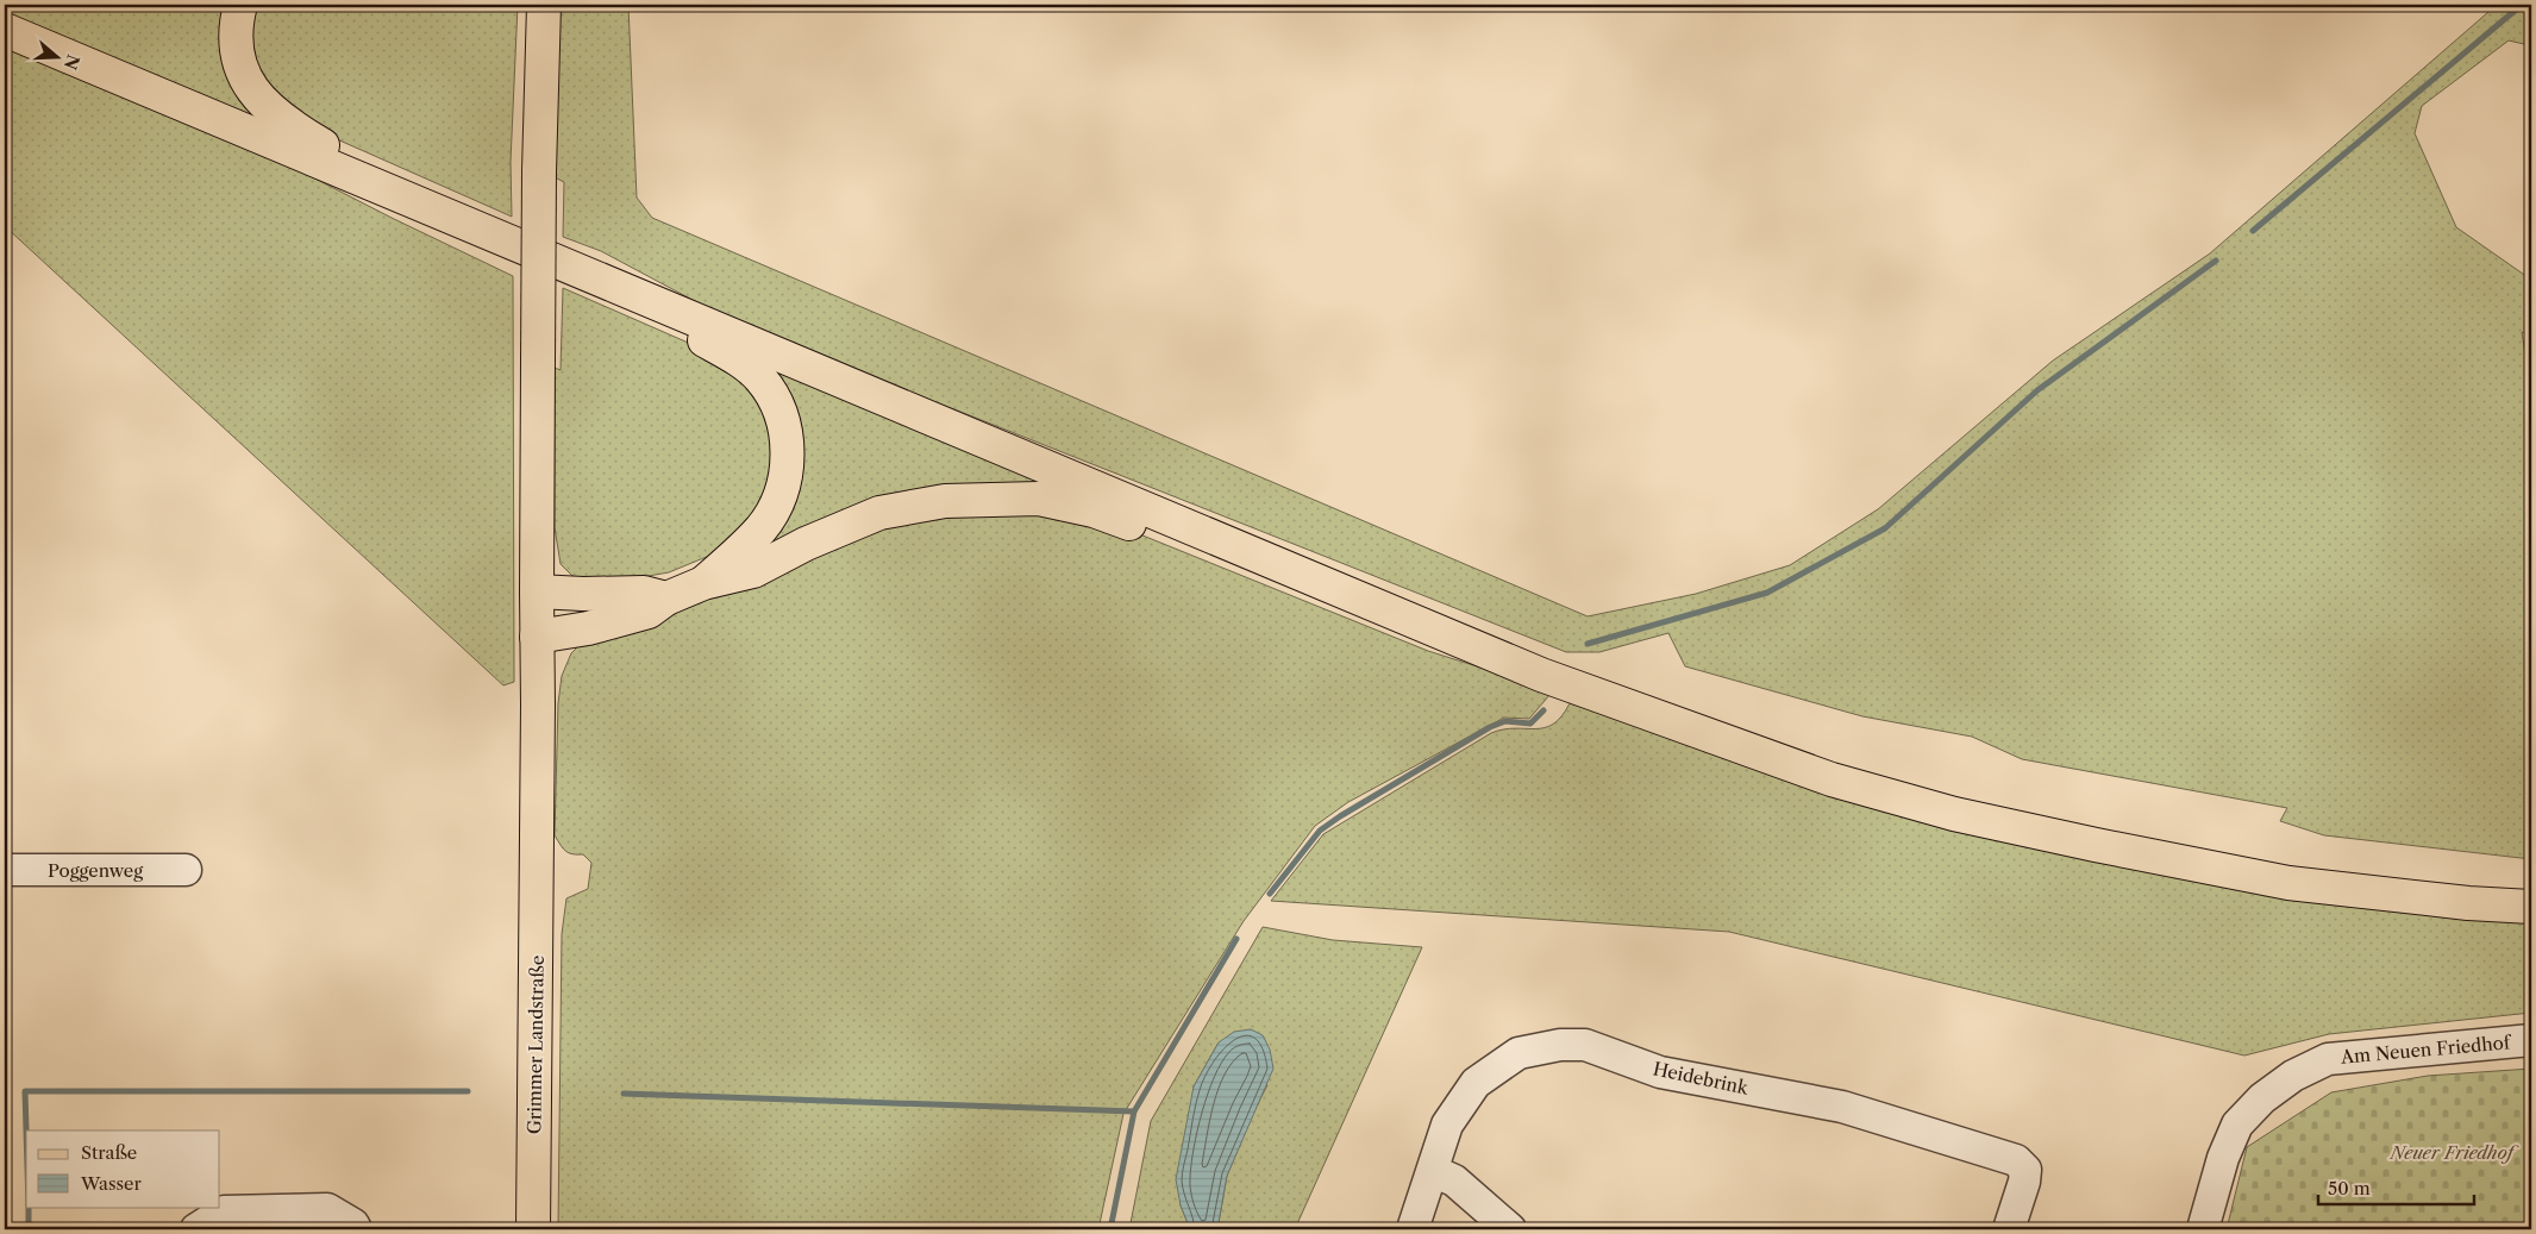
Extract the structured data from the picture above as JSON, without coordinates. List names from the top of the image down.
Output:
{
  "streets": {
    "main road": ["Grimmer Landstraße"],
    "street": ["Poggenweg", "Am Neuen Friedhof", "Heidebrink"]
  },
  "parks": ["Neuer Friedhof"],
  "legend": ["Straße", "Wasser"],
  "scale_bar": "50 m",
  "north": "right"
}
